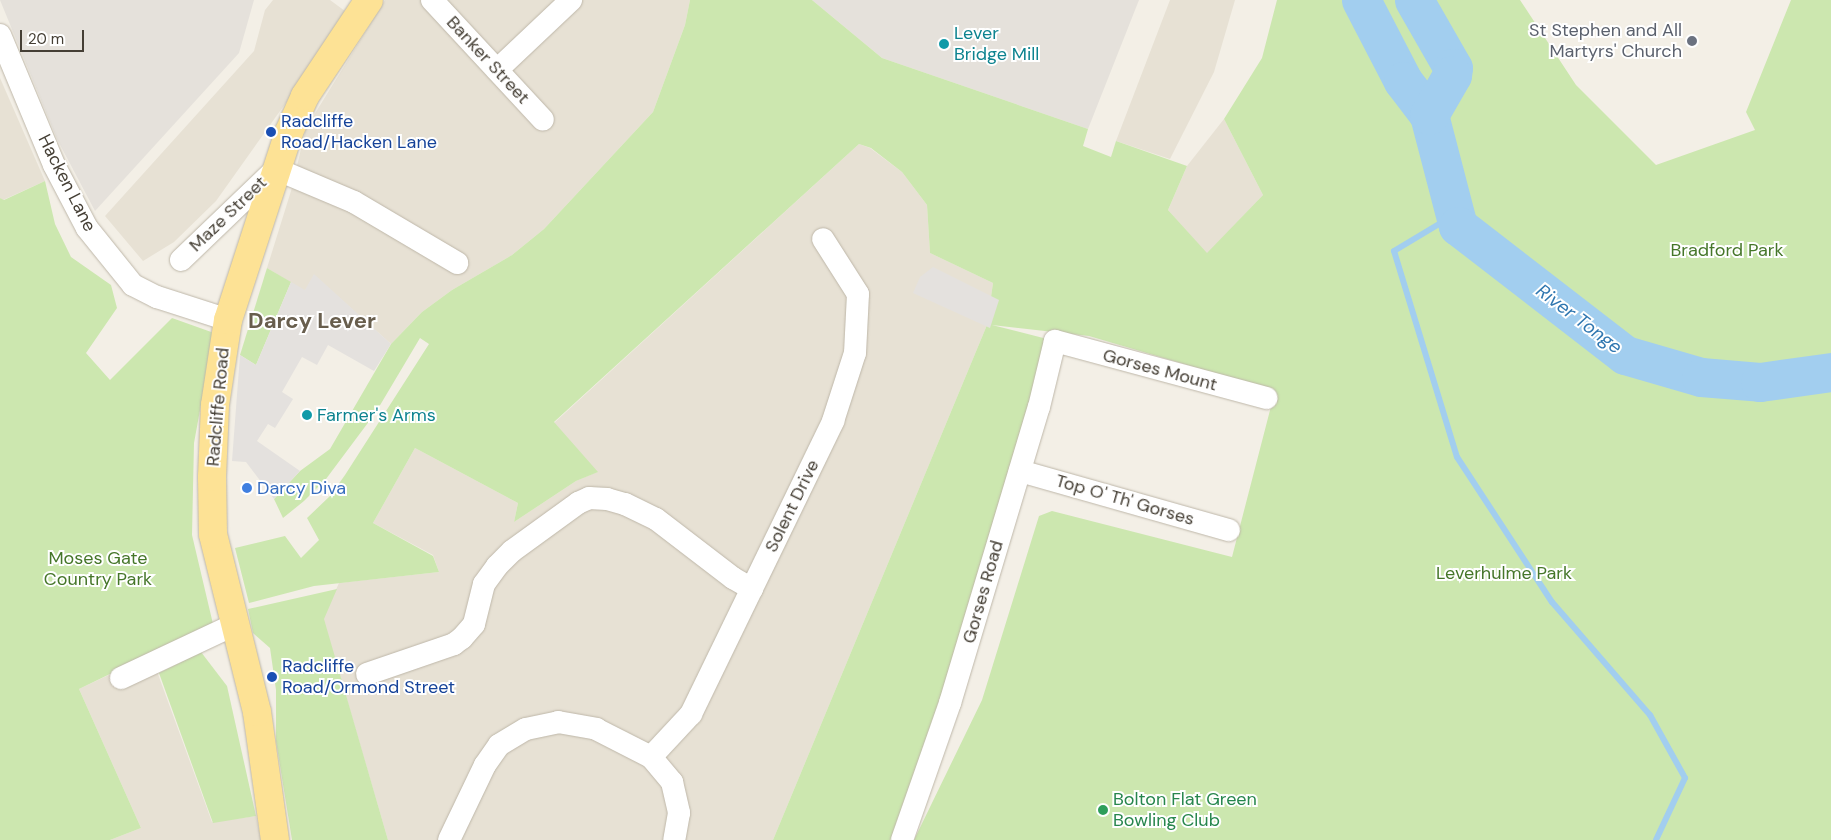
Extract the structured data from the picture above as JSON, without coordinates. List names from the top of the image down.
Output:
{
  "streets": {
    "main road": ["Radcliffe Road"],
    "street": [
      "Banker Street",
      "Hacken Lane",
      "Maze Street",
      "Gorses Mount",
      "Top O' Th' Gorses",
      "Solent Drive",
      "Gorses Road"
    ]
  },
  "crossings": [
    ["Hacken Lane", "Radcliffe Road"],
    ["Maze Street", "Radcliffe Road"],
    ["Gorses Mount", "Gorses Road"],
    ["Top O' Th' Gorses", "Gorses Road"]
  ],
  "districts": ["Darcy Lever"],
  "water": ["River Tonge"],
  "parks": ["Bradford Park", "Moses Gate Country Park", "Leverhulme Park"],
  "places": [
    "St Stephen and All Martyrs' Church",
    "Lever Bridge Mill",
    "Radcliffe Road/Hacken Lane",
    "Farmer's Arms",
    "Darcy Diva",
    "Radcliffe Road/Ormond Street",
    "Bolton Flat Green Bowling Club"
  ],
  "scale_bar": "20 m"
}
